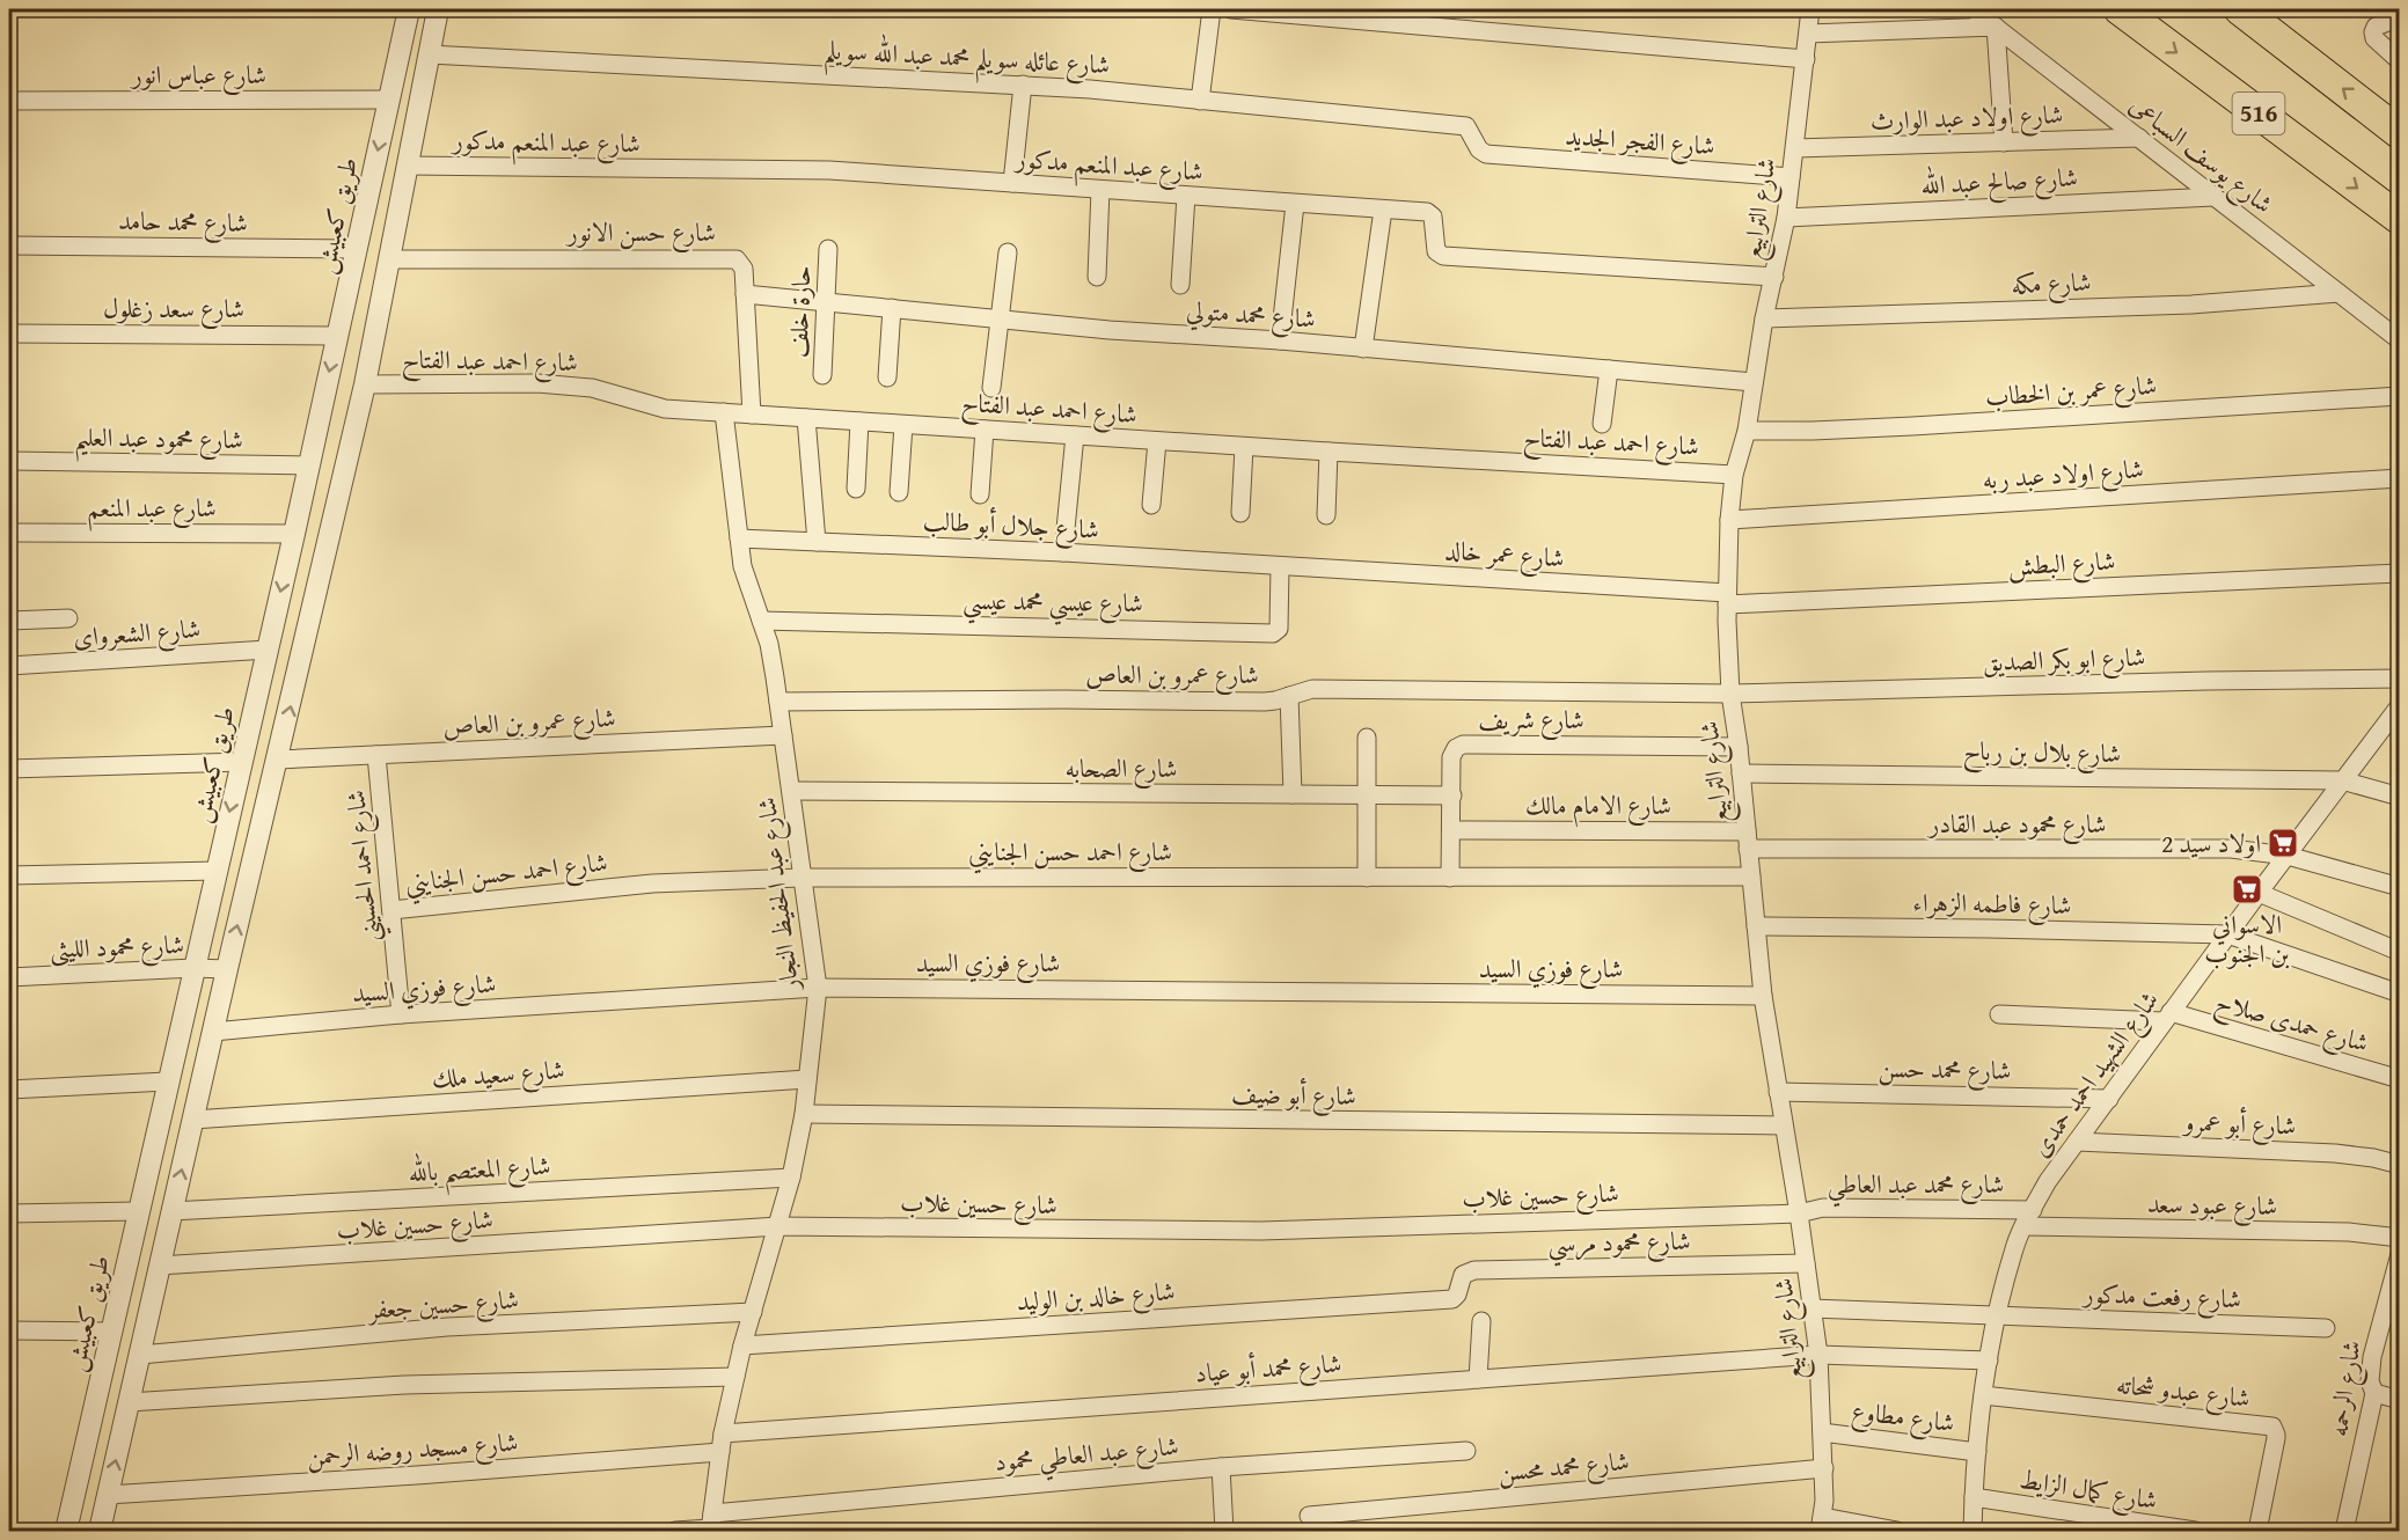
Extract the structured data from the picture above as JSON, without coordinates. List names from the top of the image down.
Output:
{
  "streets": {
    "highway": ["516"],
    "street": [
      "شارع عائله سويلم محمد عبد الله سويلم",
      "شارع عباس انور",
      "شارع اولاد عبد الوارث",
      "شارع الفجر الجديد",
      "شارع عبد المنعم مدكور",
      "شارع يوسف السباعى",
      "شارع صالح عبد الله",
      "شارع الترابيع",
      "طريق كعبيش",
      "شارع محمد حامد",
      "شارع حسن الانور",
      "شارع مكه",
      "شارع سعد زغلول",
      "حارة خلف",
      "شارع محمد متولي",
      "شارع احمد عبد الفتاح",
      "شارع عمر بن الخطاب",
      "شارع محمود عبد العليم",
      "شارع اولاد عبد ربه",
      "شارع عبد المنعم",
      "شارع جلال أبو طالب",
      "شارع عمر خالد",
      "شارع البطش",
      "شارع عيسي محمد عيسي",
      "شارع الشعرواى",
      "شارع ابو بكر الصديق",
      "شارع عمرو بن العاص",
      "شارع شريف",
      "شارع بلال بن رباح",
      "شارع الصحابه",
      "شارع الامام مالك",
      "شارع محمود عبد القادر",
      "شارع احمد حسن الجنايني",
      "شارع احمد الحسيني",
      "شارع عبد الحفيظ النجار",
      "شارع فاطمه الزهراء",
      "شارع محمود الليثى",
      "شارع فوزي السيد",
      "شارع حمدى صلاح",
      "شارع محمد حسن",
      "شارع سعيد ملك",
      "شارع الشهيد احمد حمدى",
      "شارع أبو ضيف",
      "شارع أبو عمرو",
      "شارع المعتصم بالله",
      "شارع محمد عبد العاطي",
      "شارع حسين غلاب",
      "شارع عبود سعد",
      "شارع محمود مرسي",
      "شارع خالد بن الوليد",
      "شارع رفعت مدكور",
      "شارع حسين جعفر",
      "شارع محمد أبو عياد",
      "شارع الرحمه",
      "شارع عبدو شحاته",
      "شارع مطاوع",
      "شارع مسجد روضه الرحمن",
      "شارع عبد العاطي محمود",
      "شارع محمد محسن",
      "شارع كمال الزايط"
    ]
  },
  "crossings": [
    ["شارع عائله سويلم محمد عبد الله سويلم", "شارع الفجر الجديد"],
    ["شارع عباس انور", "طريق كعبيش"],
    ["شارع اولاد عبد الوارث", "شارع يوسف السباعى"],
    ["شارع اولاد عبد الوارث", "شارع الترابيع"],
    ["شارع الفجر الجديد", "شارع الترابيع"],
    ["شارع عبد المنعم مدكور", "شارع الترابيع"],
    ["شارع يوسف السباعى", "شارع صالح عبد الله"],
    ["شارع يوسف السباعى", "شارع مكه"],
    ["شارع صالح عبد الله", "شارع الترابيع"],
    ["شارع الترابيع", "شارع مكه"],
    ["شارع الترابيع", "شارع محمد متولي"],
    ["شارع الترابيع", "شارع احمد عبد الفتاح"],
    ["شارع الترابيع", "شارع عمر بن الخطاب"],
    ["شارع الترابيع", "شارع اولاد عبد ربه"],
    ["شارع الترابيع", "شارع عمر خالد"],
    ["شارع الترابيع", "شارع البطش"],
    ["شارع الترابيع", "شارع ابو بكر الصديق"],
    ["شارع الترابيع", "شارع عمرو بن العاص"],
    ["شارع الترابيع", "شارع شريف"],
    ["شارع الترابيع", "شارع بلال بن رباح"],
    ["شارع الترابيع", "شارع الامام مالك"],
    ["شارع الترابيع", "شارع محمود عبد القادر"],
    ["شارع الترابيع", "شارع احمد حسن الجنايني"],
    ["شارع الترابيع", "شارع فاطمه الزهراء"],
    ["شارع الترابيع", "شارع فوزي السيد"],
    ["شارع الترابيع", "شارع محمد حسن"],
    ["شارع الترابيع", "شارع أبو ضيف"],
    ["شارع الترابيع", "شارع محمد عبد العاطي"],
    ["شارع الترابيع", "شارع حسين غلاب"],
    ["شارع الترابيع", "شارع محمود مرسي"],
    ["شارع الترابيع", "شارع رفعت مدكور"],
    ["شارع الترابيع", "شارع محمد أبو عياد"],
    ["شارع الترابيع", "شارع مطاوع"],
    ["شارع الترابيع", "شارع محمد محسن"],
    ["طريق كعبيش", "شارع محمد حامد"],
    ["طريق كعبيش", "شارع سعد زغلول"],
    ["طريق كعبيش", "شارع محمود عبد العليم"],
    ["طريق كعبيش", "شارع عبد المنعم"],
    ["طريق كعبيش", "شارع الشعرواى"],
    ["طريق كعبيش", "شارع محمود الليثى"],
    ["شارع حسن الانور", "شارع محمد متولي"],
    ["شارع حسن الانور", "شارع احمد عبد الفتاح"],
    ["حارة خلف", "شارع محمد متولي"],
    ["شارع احمد عبد الفتاح", "شارع عبد الحفيظ النجار"],
    ["شارع جلال أبو طالب", "شارع عمر خالد"],
    ["شارع جلال أبو طالب", "شارع عيسي محمد عيسي"],
    ["شارع جلال أبو طالب", "شارع عبد الحفيظ النجار"],
    ["شارع عمر خالد", "شارع البطش"],
    ["شارع عمر خالد", "شارع عيسي محمد عيسي"],
    ["شارع عيسي محمد عيسي", "شارع عبد الحفيظ النجار"],
    ["شارع ابو بكر الصديق", "شارع عمرو بن العاص"],
    ["شارع عمرو بن العاص", "شارع احمد الحسيني"],
    ["شارع عمرو بن العاص", "شارع عبد الحفيظ النجار"],
    ["شارع شريف", "شارع الصحابه"],
    ["شارع شريف", "شارع الامام مالك"],
    ["شارع شريف", "شارع احمد حسن الجنايني"],
    ["شارع بلال بن رباح", "شارع الشهيد احمد حمدى"],
    ["شارع الصحابه", "شارع عبد الحفيظ النجار"],
    ["شارع الامام مالك", "شارع محمود عبد القادر"],
    ["شارع محمود عبد القادر", "شارع الشهيد احمد حمدى"],
    ["شارع احمد حسن الجنايني", "شارع احمد الحسيني"],
    ["شارع احمد حسن الجنايني", "شارع عبد الحفيظ النجار"],
    ["شارع احمد الحسيني", "شارع فوزي السيد"],
    ["شارع عبد الحفيظ النجار", "شارع فوزي السيد"],
    ["شارع عبد الحفيظ النجار", "شارع سعيد ملك"],
    ["شارع عبد الحفيظ النجار", "شارع أبو ضيف"],
    ["شارع عبد الحفيظ النجار", "شارع المعتصم بالله"],
    ["شارع عبد الحفيظ النجار", "شارع حسين غلاب"],
    ["شارع عبد الحفيظ النجار", "شارع خالد بن الوليد"],
    ["شارع عبد الحفيظ النجار", "شارع حسين جعفر"],
    ["شارع عبد الحفيظ النجار", "شارع محمد أبو عياد"],
    ["شارع عبد الحفيظ النجار", "شارع مسجد روضه الرحمن"],
    ["شارع عبد الحفيظ النجار", "شارع عبد العاطي محمود"],
    ["شارع فاطمه الزهراء", "شارع الشهيد احمد حمدى"],
    ["شارع حمدى صلاح", "شارع الشهيد احمد حمدى"],
    ["شارع محمد حسن", "شارع الشهيد احمد حمدى"],
    ["شارع الشهيد احمد حمدى", "شارع أبو عمرو"],
    ["شارع الشهيد احمد حمدى", "شارع محمد عبد العاطي"],
    ["شارع الشهيد احمد حمدى", "شارع عبود سعد"],
    ["شارع الشهيد احمد حمدى", "شارع رفعت مدكور"],
    ["شارع الشهيد احمد حمدى", "شارع محمد أبو عياد"],
    ["شارع الشهيد احمد حمدى", "شارع عبدو شحاته"],
    ["شارع الشهيد احمد حمدى", "شارع مطاوع"],
    ["شارع الشهيد احمد حمدى", "شارع كمال الزايط"],
    ["شارع محمد عبد العاطي", "شارع حسين غلاب"],
    ["شارع محمود مرسي", "شارع خالد بن الوليد"]
  ],
  "places": {
    "supermarket": ["اولاد سيد 2", "الاسواني بن الجنوب"]
  }
}
